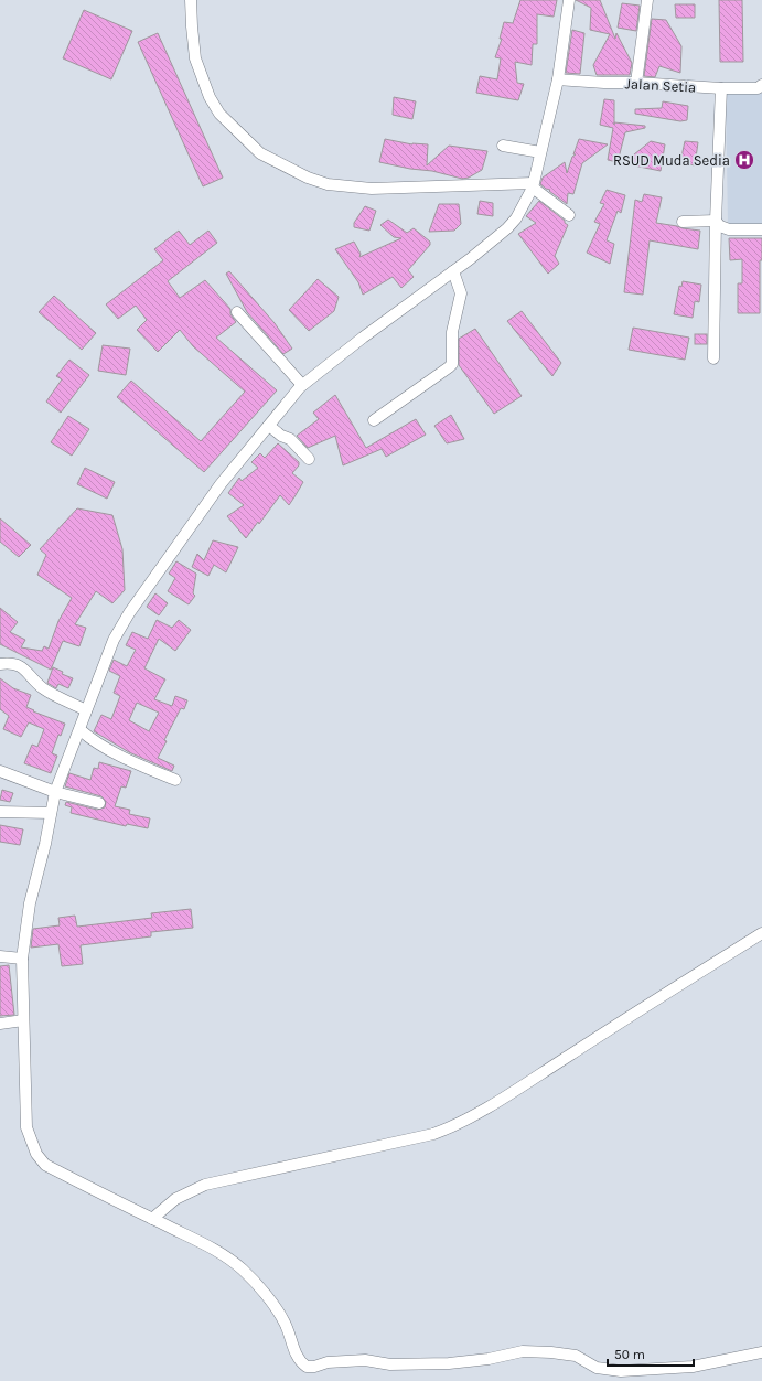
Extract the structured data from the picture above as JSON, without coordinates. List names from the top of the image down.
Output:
{
  "streets": {
    "street": ["Jalan Setia"]
  },
  "places": {
    "hospital": ["RSUD Muda Sedia"]
  },
  "scale_bar": "50 m"
}
